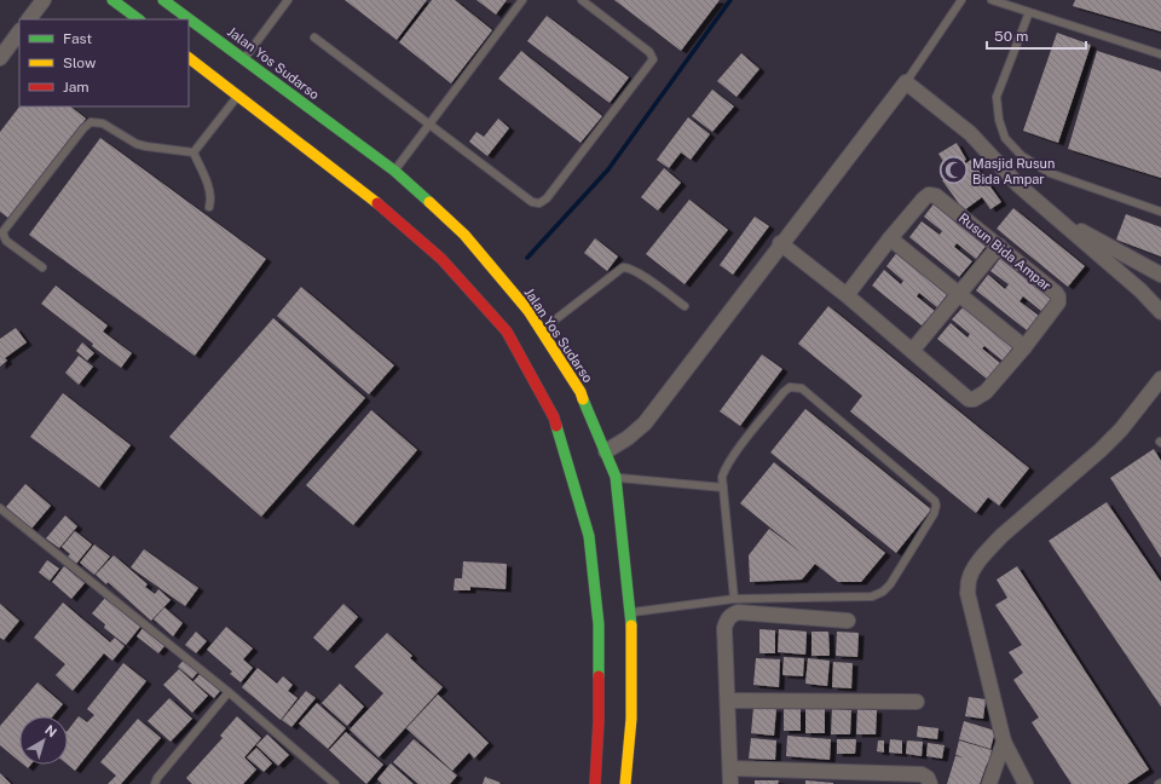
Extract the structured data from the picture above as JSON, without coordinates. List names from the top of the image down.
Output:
{
  "streets": {
    "main road": ["Jalan Yos Sudarso"],
    "street": ["Rusun Bida Ampar"]
  },
  "places": {
    "mosque": ["Masjid Rusun Bida Ampar"]
  },
  "legend": ["Fast", "Slow", "Jam"],
  "scale_bar": "50 m",
  "north": "top right"
}
